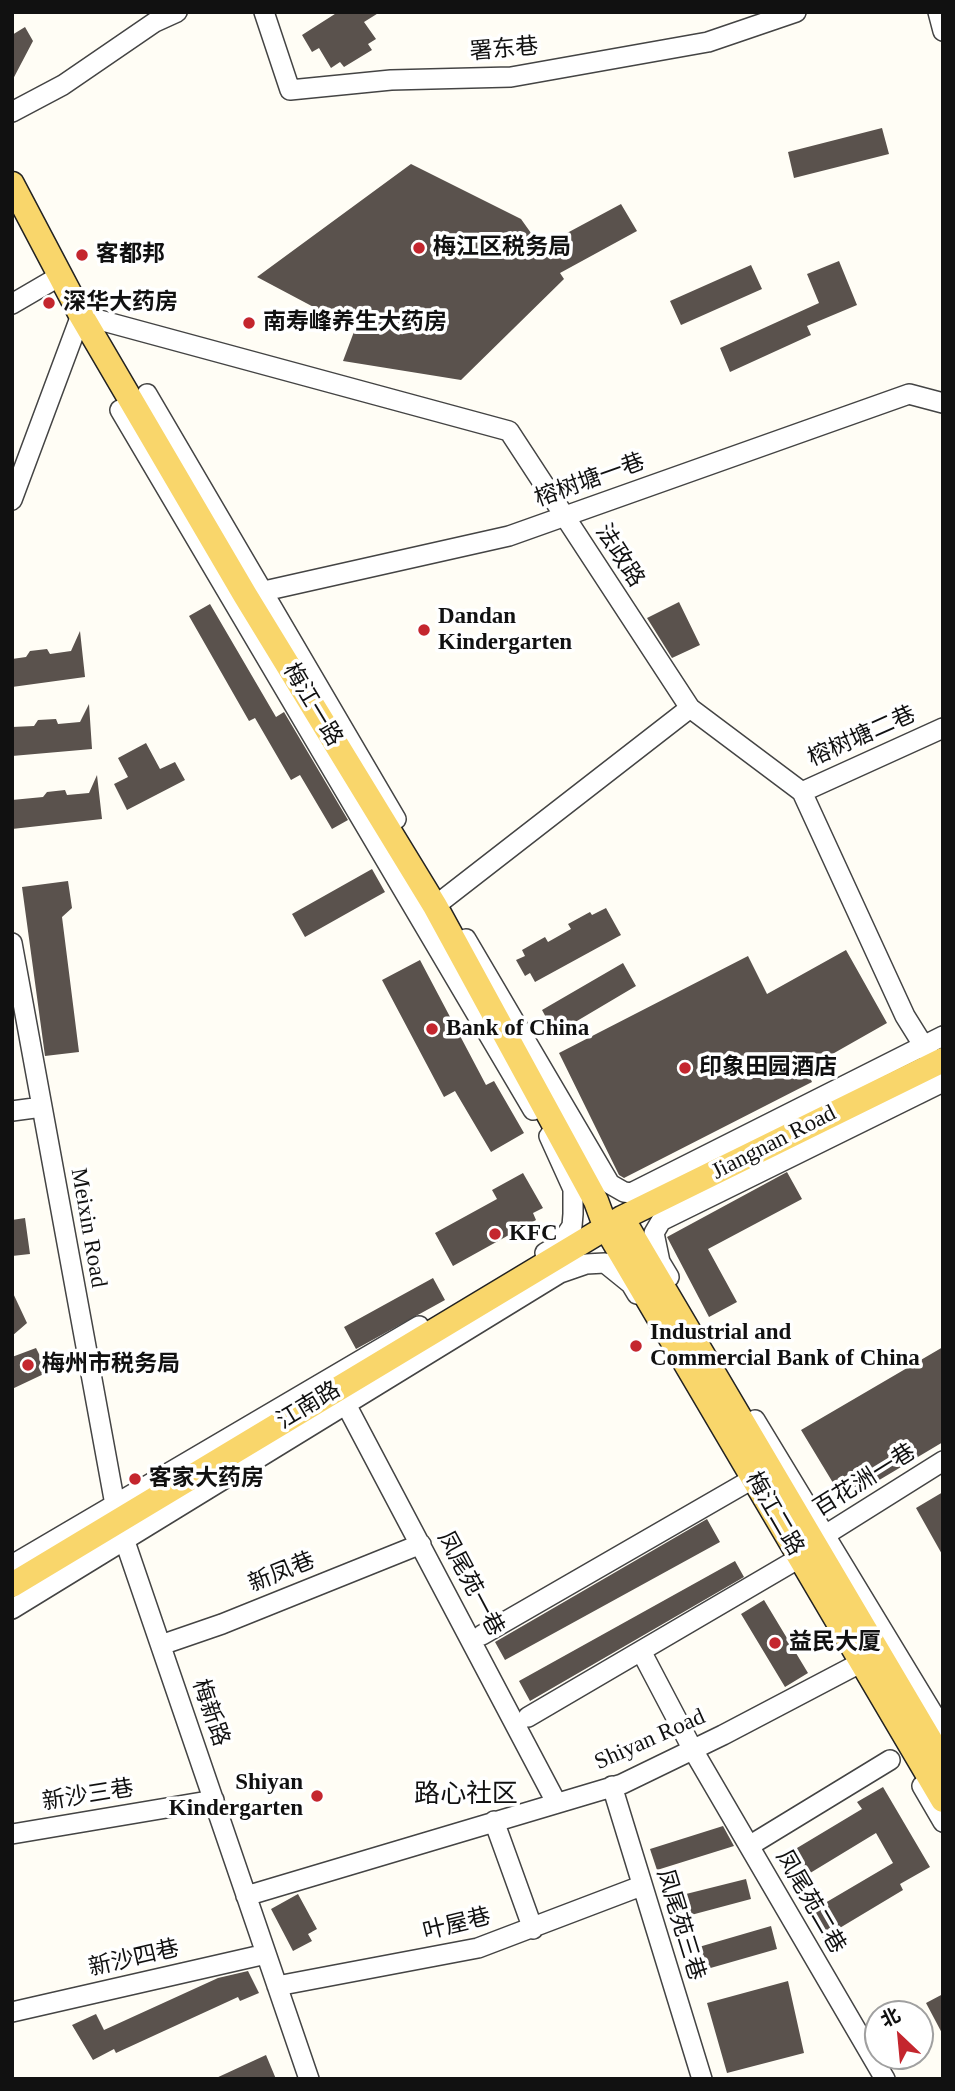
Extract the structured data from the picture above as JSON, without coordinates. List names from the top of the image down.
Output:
{
  "streets": {
    "main road": [
      "梅江一路",
      "Jiangnan Road",
      "江南路",
      "梅江二路"
    ],
    "street": [
      "署东巷",
      "榕树塘一巷",
      "法政路",
      "榕树塘二巷",
      "Meixin Road",
      "百花洲一巷",
      "新凤巷",
      "凤尾苑一巷",
      "梅新路",
      "Shiyan Road",
      "新沙三巷",
      "凤尾苑二巷",
      "叶屋巷",
      "凤尾苑三巷",
      "新沙四巷"
    ]
  },
  "crossings": [
    ["榕树塘一巷", "法政路"],
    ["榕树塘一巷", "梅江一路"],
    ["法政路", "梅江一路"],
    ["法政路", "榕树塘二巷"],
    ["法政路", "Jiangnan Road"],
    ["梅江一路", "Jiangnan Road"],
    ["梅江一路", "江南路"],
    ["梅江一路", "梅江二路"],
    ["Jiangnan Road", "江南路"],
    ["Jiangnan Road", "梅江二路"],
    ["Meixin Road", "江南路"],
    ["Meixin Road", "梅新路"],
    ["江南路", "梅江二路"],
    ["江南路", "凤尾苑一巷"],
    ["江南路", "梅新路"],
    ["百花洲一巷", "梅江二路"],
    ["梅江二路", "Shiyan Road"],
    ["新凤巷", "凤尾苑一巷"],
    ["新凤巷", "梅新路"],
    ["凤尾苑一巷", "Shiyan Road"],
    ["梅新路", "Shiyan Road"],
    ["梅新路", "新沙三巷"],
    ["梅新路", "叶屋巷"],
    ["梅新路", "新沙四巷"],
    ["Shiyan Road", "凤尾苑二巷"],
    ["Shiyan Road", "凤尾苑三巷"],
    ["叶屋巷", "凤尾苑三巷"]
  ],
  "districts": ["路心社区"],
  "places": [
    "梅江区税务局",
    "客都邦",
    "深华大药房",
    "南寿峰养生大药房",
    "Dandan Kindergarten",
    "Bank of China",
    "印象田园酒店",
    "KFC",
    "Industrial and Commercial Bank of China",
    "梅州市税务局",
    "客家大药房",
    "益民大厦",
    "Shiyan Kindergarten"
  ],
  "north": "top left"
}
